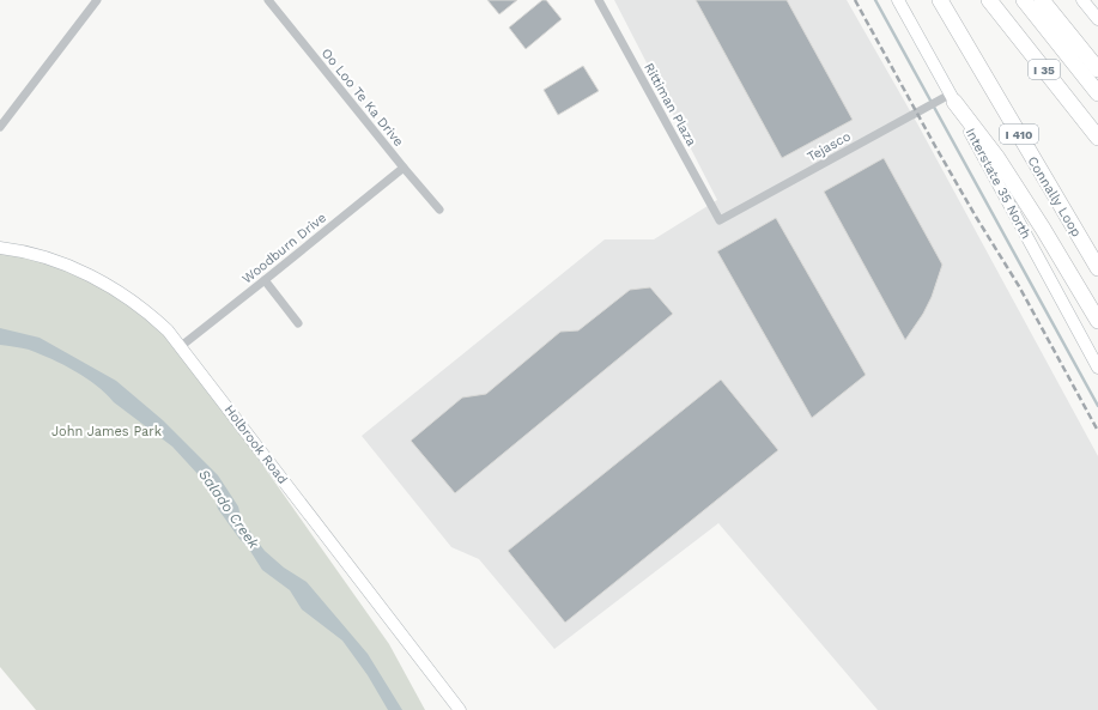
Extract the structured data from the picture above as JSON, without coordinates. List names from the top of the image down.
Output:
{
  "streets": {
    "highway": ["I 35", "I 410", "Connally Loop"],
    "street": [
      "Oo Loo Te Ka Drive",
      "Rittiman Plaza",
      "Tejasco",
      "Interstate 35 North",
      "Woodburn Drive",
      "Holbrook Road"
    ]
  },
  "crossings": [
    ["Oo Loo Te Ka Drive", "Woodburn Drive"],
    ["Rittiman Plaza", "Tejasco"],
    ["Tejasco", "Interstate 35 North"],
    ["Woodburn Drive", "Holbrook Road"]
  ],
  "water": ["Salado Creek"],
  "parks": ["John James Park"]
}
